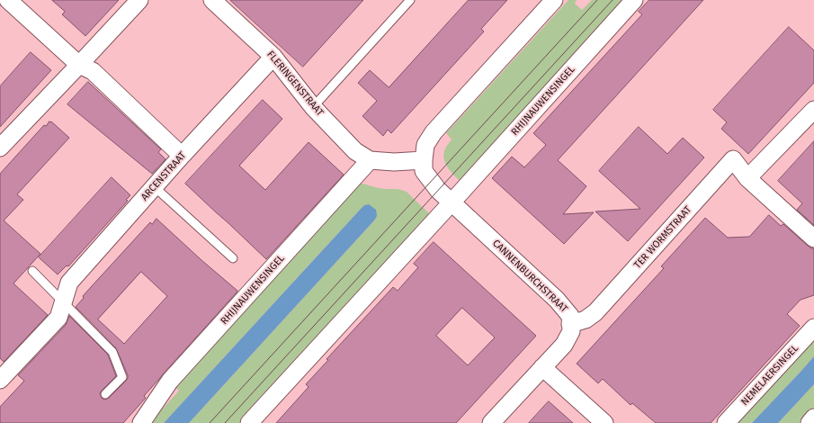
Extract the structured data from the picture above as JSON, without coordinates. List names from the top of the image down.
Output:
{
  "streets": {
    "street": [
      "FLERINGENSTRAAT",
      "RHIJNAUWENSINGEL",
      "ARCENSTRAAT",
      "TER WORMSTRAAT",
      "CANNENBURCHSTRAAT",
      "NEMELAERSINGEL"
    ]
  },
  "crossings": [
    ["FLERINGENSTRAAT", "RHIJNAUWENSINGEL"],
    ["FLERINGENSTRAAT", "ARCENSTRAAT"],
    ["RHIJNAUWENSINGEL", "CANNENBURCHSTRAAT"],
    ["TER WORMSTRAAT", "CANNENBURCHSTRAAT"]
  ]
}
